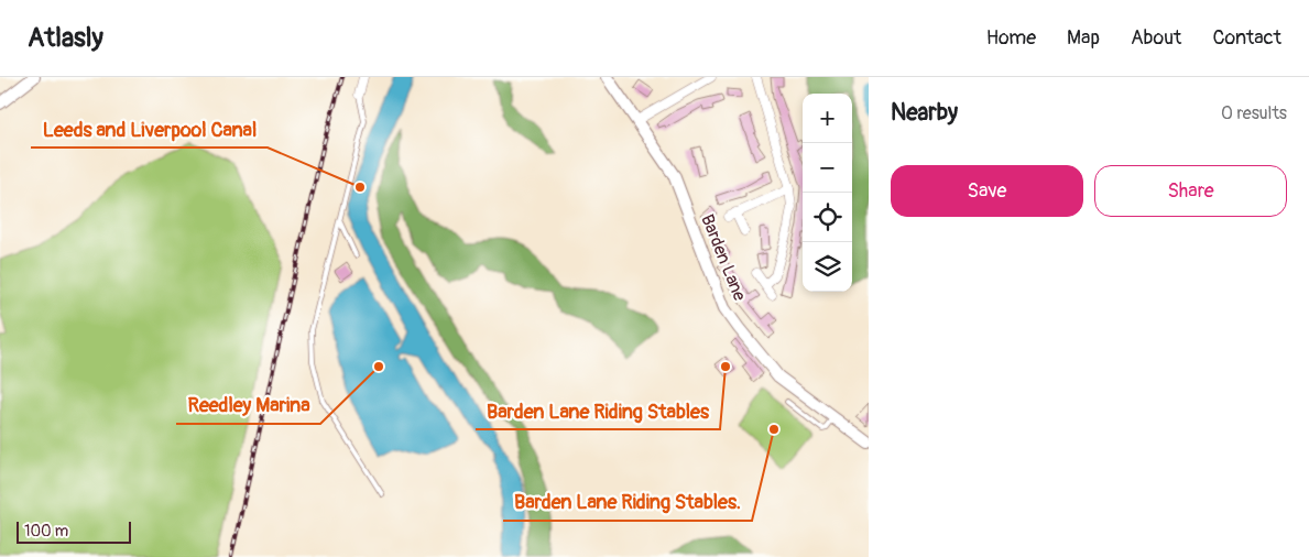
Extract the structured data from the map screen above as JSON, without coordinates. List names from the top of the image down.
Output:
{
  "streets": {
    "street": ["Barden Lane"]
  },
  "places": [
    "Leeds and Liverpool Canal",
    "Reedley Marina",
    "Barden Lane Riding Stables",
    "Barden Lane Riding Stables."
  ],
  "scale_bar": "100 m",
  "page": {
    "header": "Atlasly",
    "nav": [
      "Home",
      "Map",
      "About",
      "Contact"
    ],
    "heading": ["Nearby", "0 results"],
    "map_buttons": ["+", "−"],
    "buttons": ["Save", "Share"],
    "scale": "100 m"
  }
}
